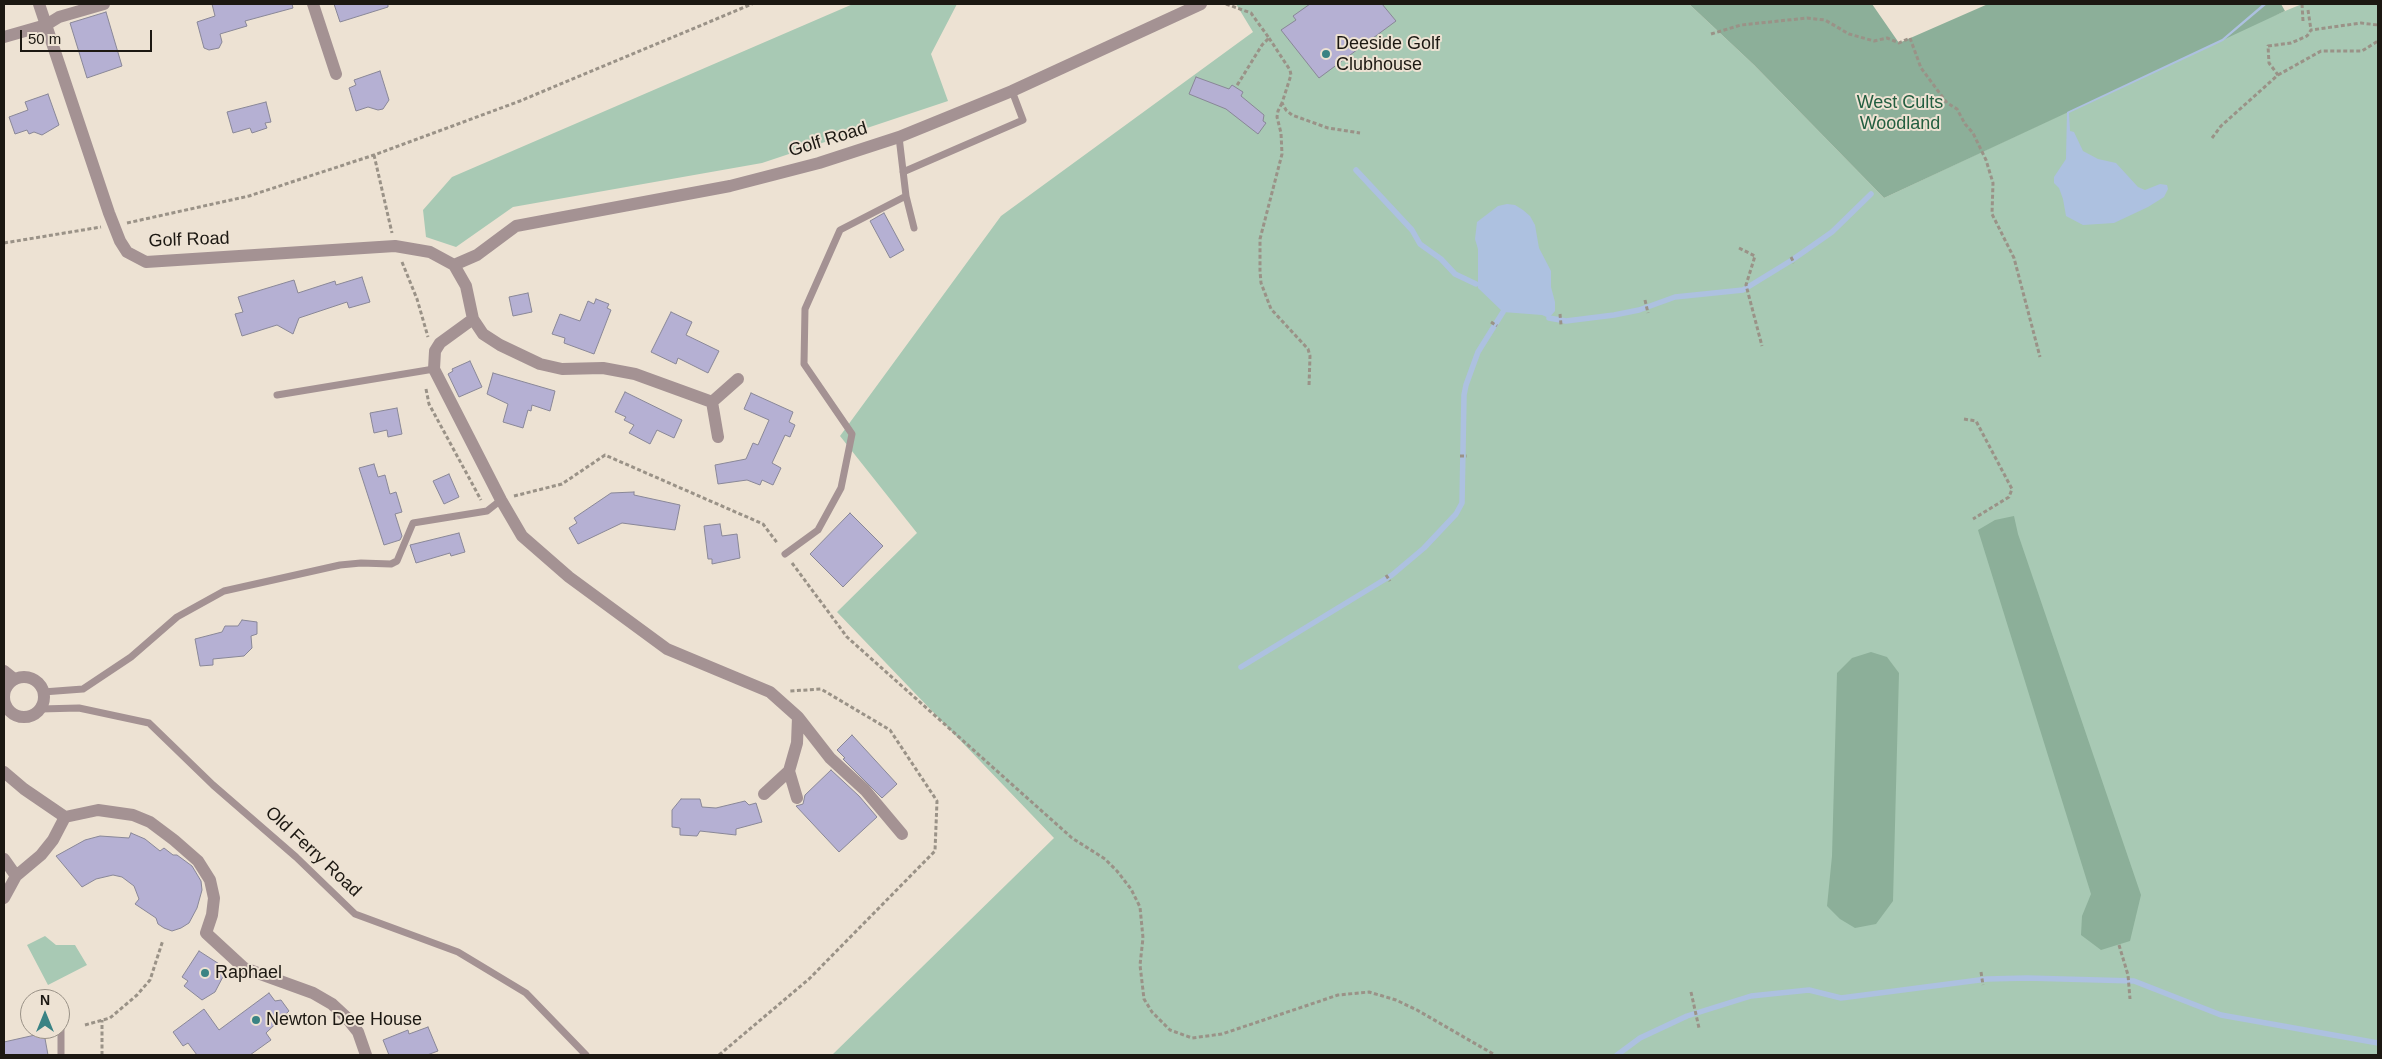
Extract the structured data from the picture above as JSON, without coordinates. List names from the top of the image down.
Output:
{
  "streets": {
    "street": ["Golf Road"],
    "lane": ["Old Ferry Road"]
  },
  "parks": ["West Cults Woodland"],
  "places": ["Deeside Golf Clubhouse", "Raphael", "Newton Dee House"],
  "scale_bar": "50 m",
  "north": "top"
}
